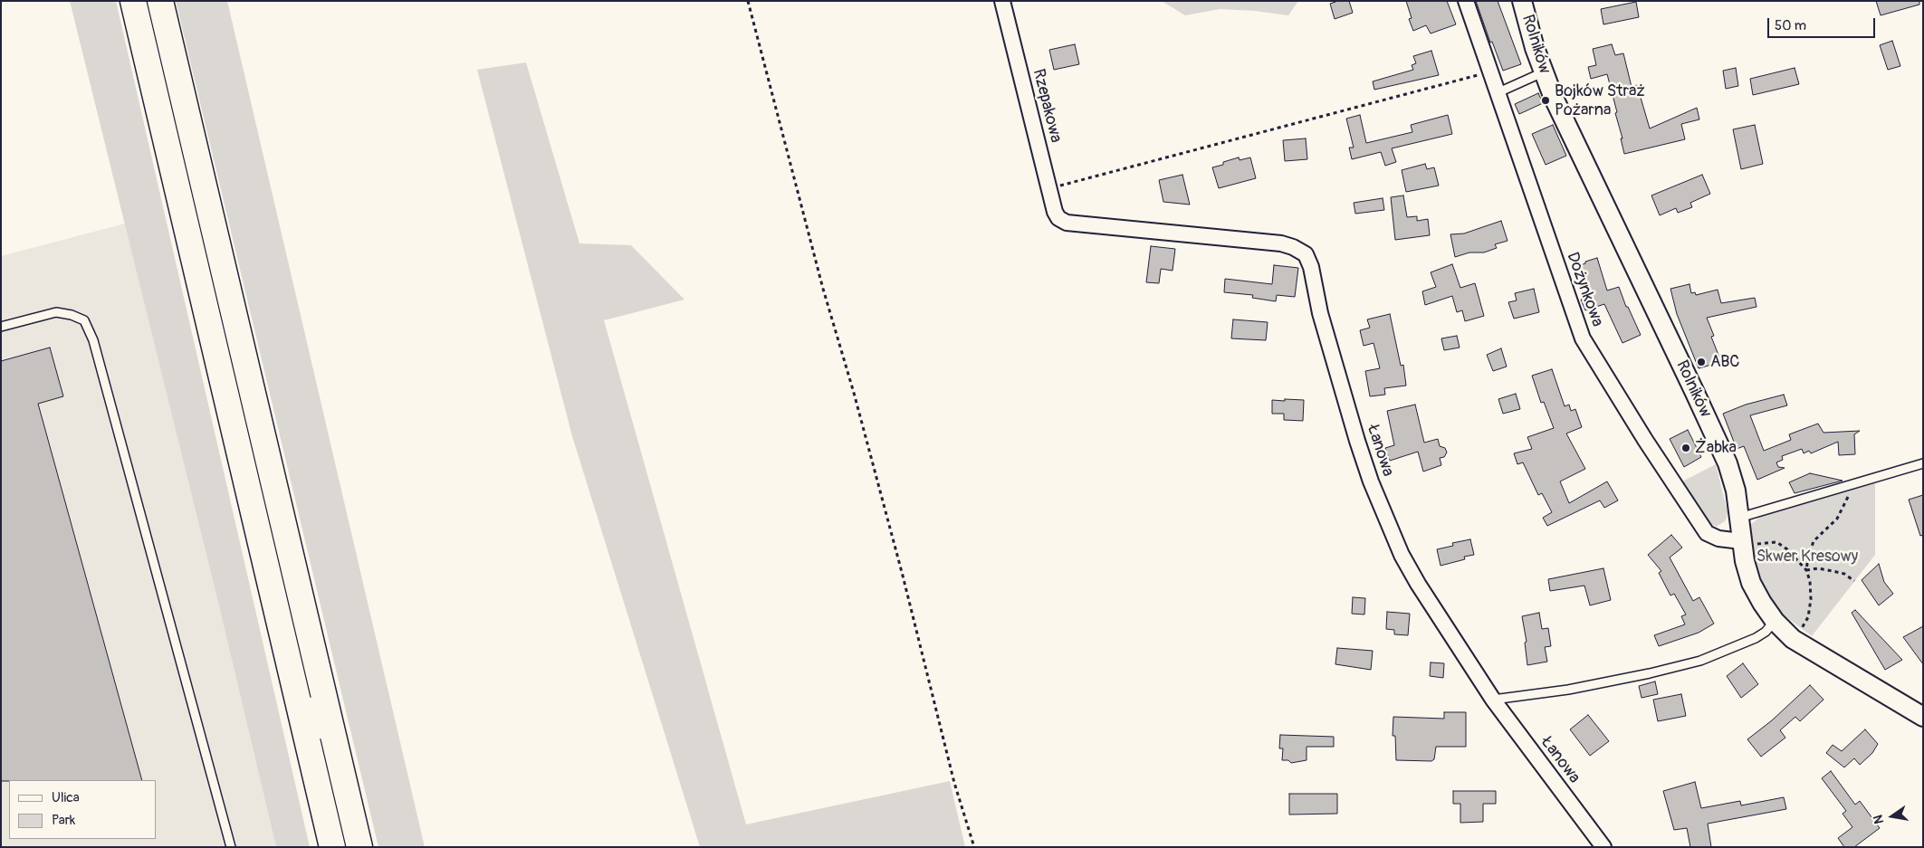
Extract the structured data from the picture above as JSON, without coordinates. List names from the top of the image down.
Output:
{
  "streets": {
    "street": [
      "Rolników",
      "Rzepakowa",
      "Dożynkowa",
      "Łanowa"
    ]
  },
  "crossings": [
    ["Rolników", "Dożynkowa"],
    ["Rzepakowa", "Łanowa"]
  ],
  "parks": ["Skwer Kresowy"],
  "places": ["Bojków Straż Pożarna", "ABC", "Żabka"],
  "legend": ["Ulica", "Park"],
  "scale_bar": "50 m",
  "north": "left"
}
